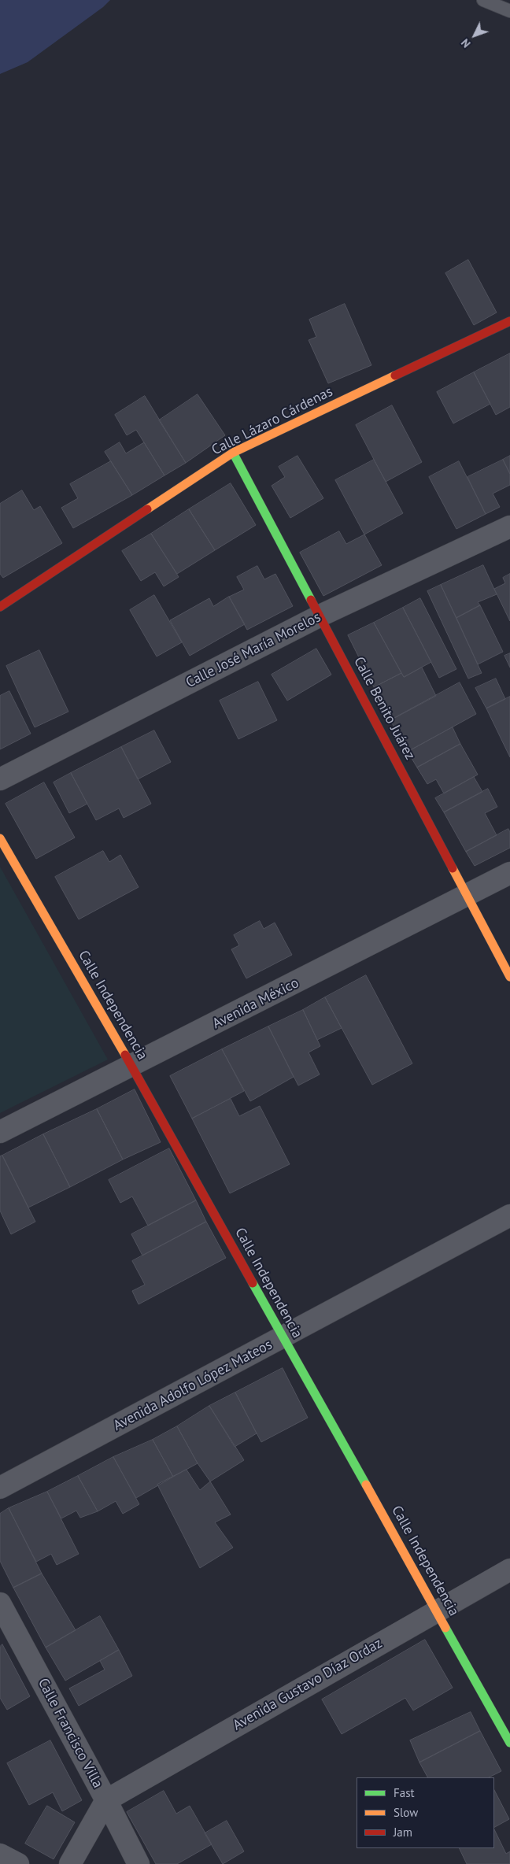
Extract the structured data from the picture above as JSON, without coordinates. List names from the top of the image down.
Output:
{
  "streets": {
    "street": [
      "Calle Lázaro Cárdenas",
      "Calle José María Morelos",
      "Calle Benito Juárez",
      "Avenida México",
      "Calle Independencia",
      "Avenida Adolfo López Mateos",
      "Avenida Gustavo Díaz Ordaz",
      "Calle Francisco Villa"
    ]
  },
  "crossings": [
    ["Calle Lázaro Cárdenas", "Calle Benito Juárez"],
    ["Calle José María Morelos", "Calle Benito Juárez"],
    ["Calle Benito Juárez", "Avenida México"],
    ["Avenida México", "Calle Independencia"],
    ["Calle Independencia", "Avenida Adolfo López Mateos"],
    ["Calle Independencia", "Avenida Gustavo Díaz Ordaz"],
    ["Avenida Gustavo Díaz Ordaz", "Calle Francisco Villa"]
  ],
  "legend": ["Fast", "Slow", "Jam"],
  "north": "bottom left"
}
